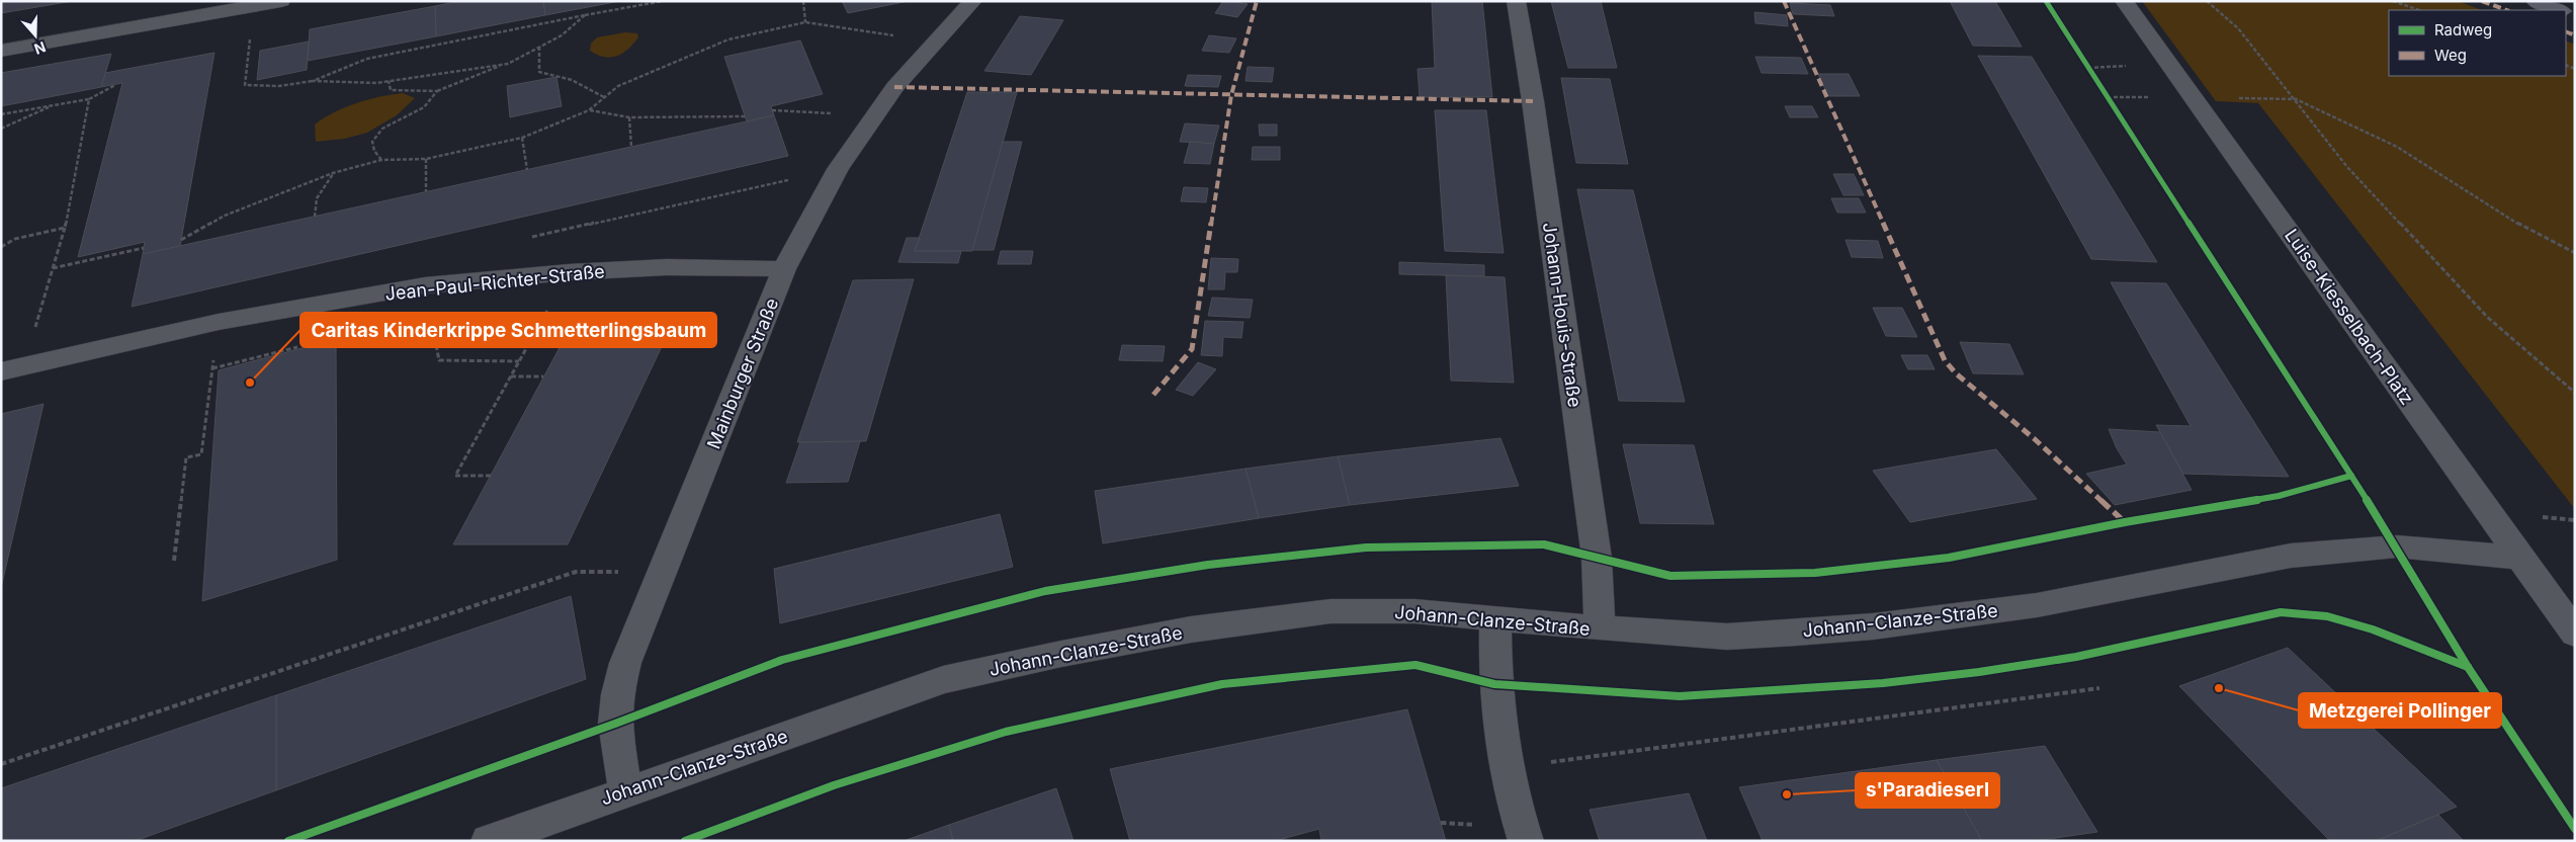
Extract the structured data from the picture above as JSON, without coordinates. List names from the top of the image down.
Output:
{
  "streets": {
    "street": [
      "Jean-Paul-Richter-Straße",
      "Johann-Houis-Straße",
      "Luise-Kiesselbach-Platz",
      "Mainburger Straße",
      "Johann-Clanze-Straße"
    ]
  },
  "crossings": [
    ["Jean-Paul-Richter-Straße", "Mainburger Straße"],
    ["Johann-Houis-Straße", "Johann-Clanze-Straße"],
    ["Luise-Kiesselbach-Platz", "Johann-Clanze-Straße"],
    ["Mainburger Straße", "Johann-Clanze-Straße"]
  ],
  "places": ["Caritas Kinderkrippe Schmetterlingsbaum", "Metzgerei Pollinger", "s'Paradieserl"],
  "legend": ["Radweg", "Weg"],
  "north": "bottom"
}
